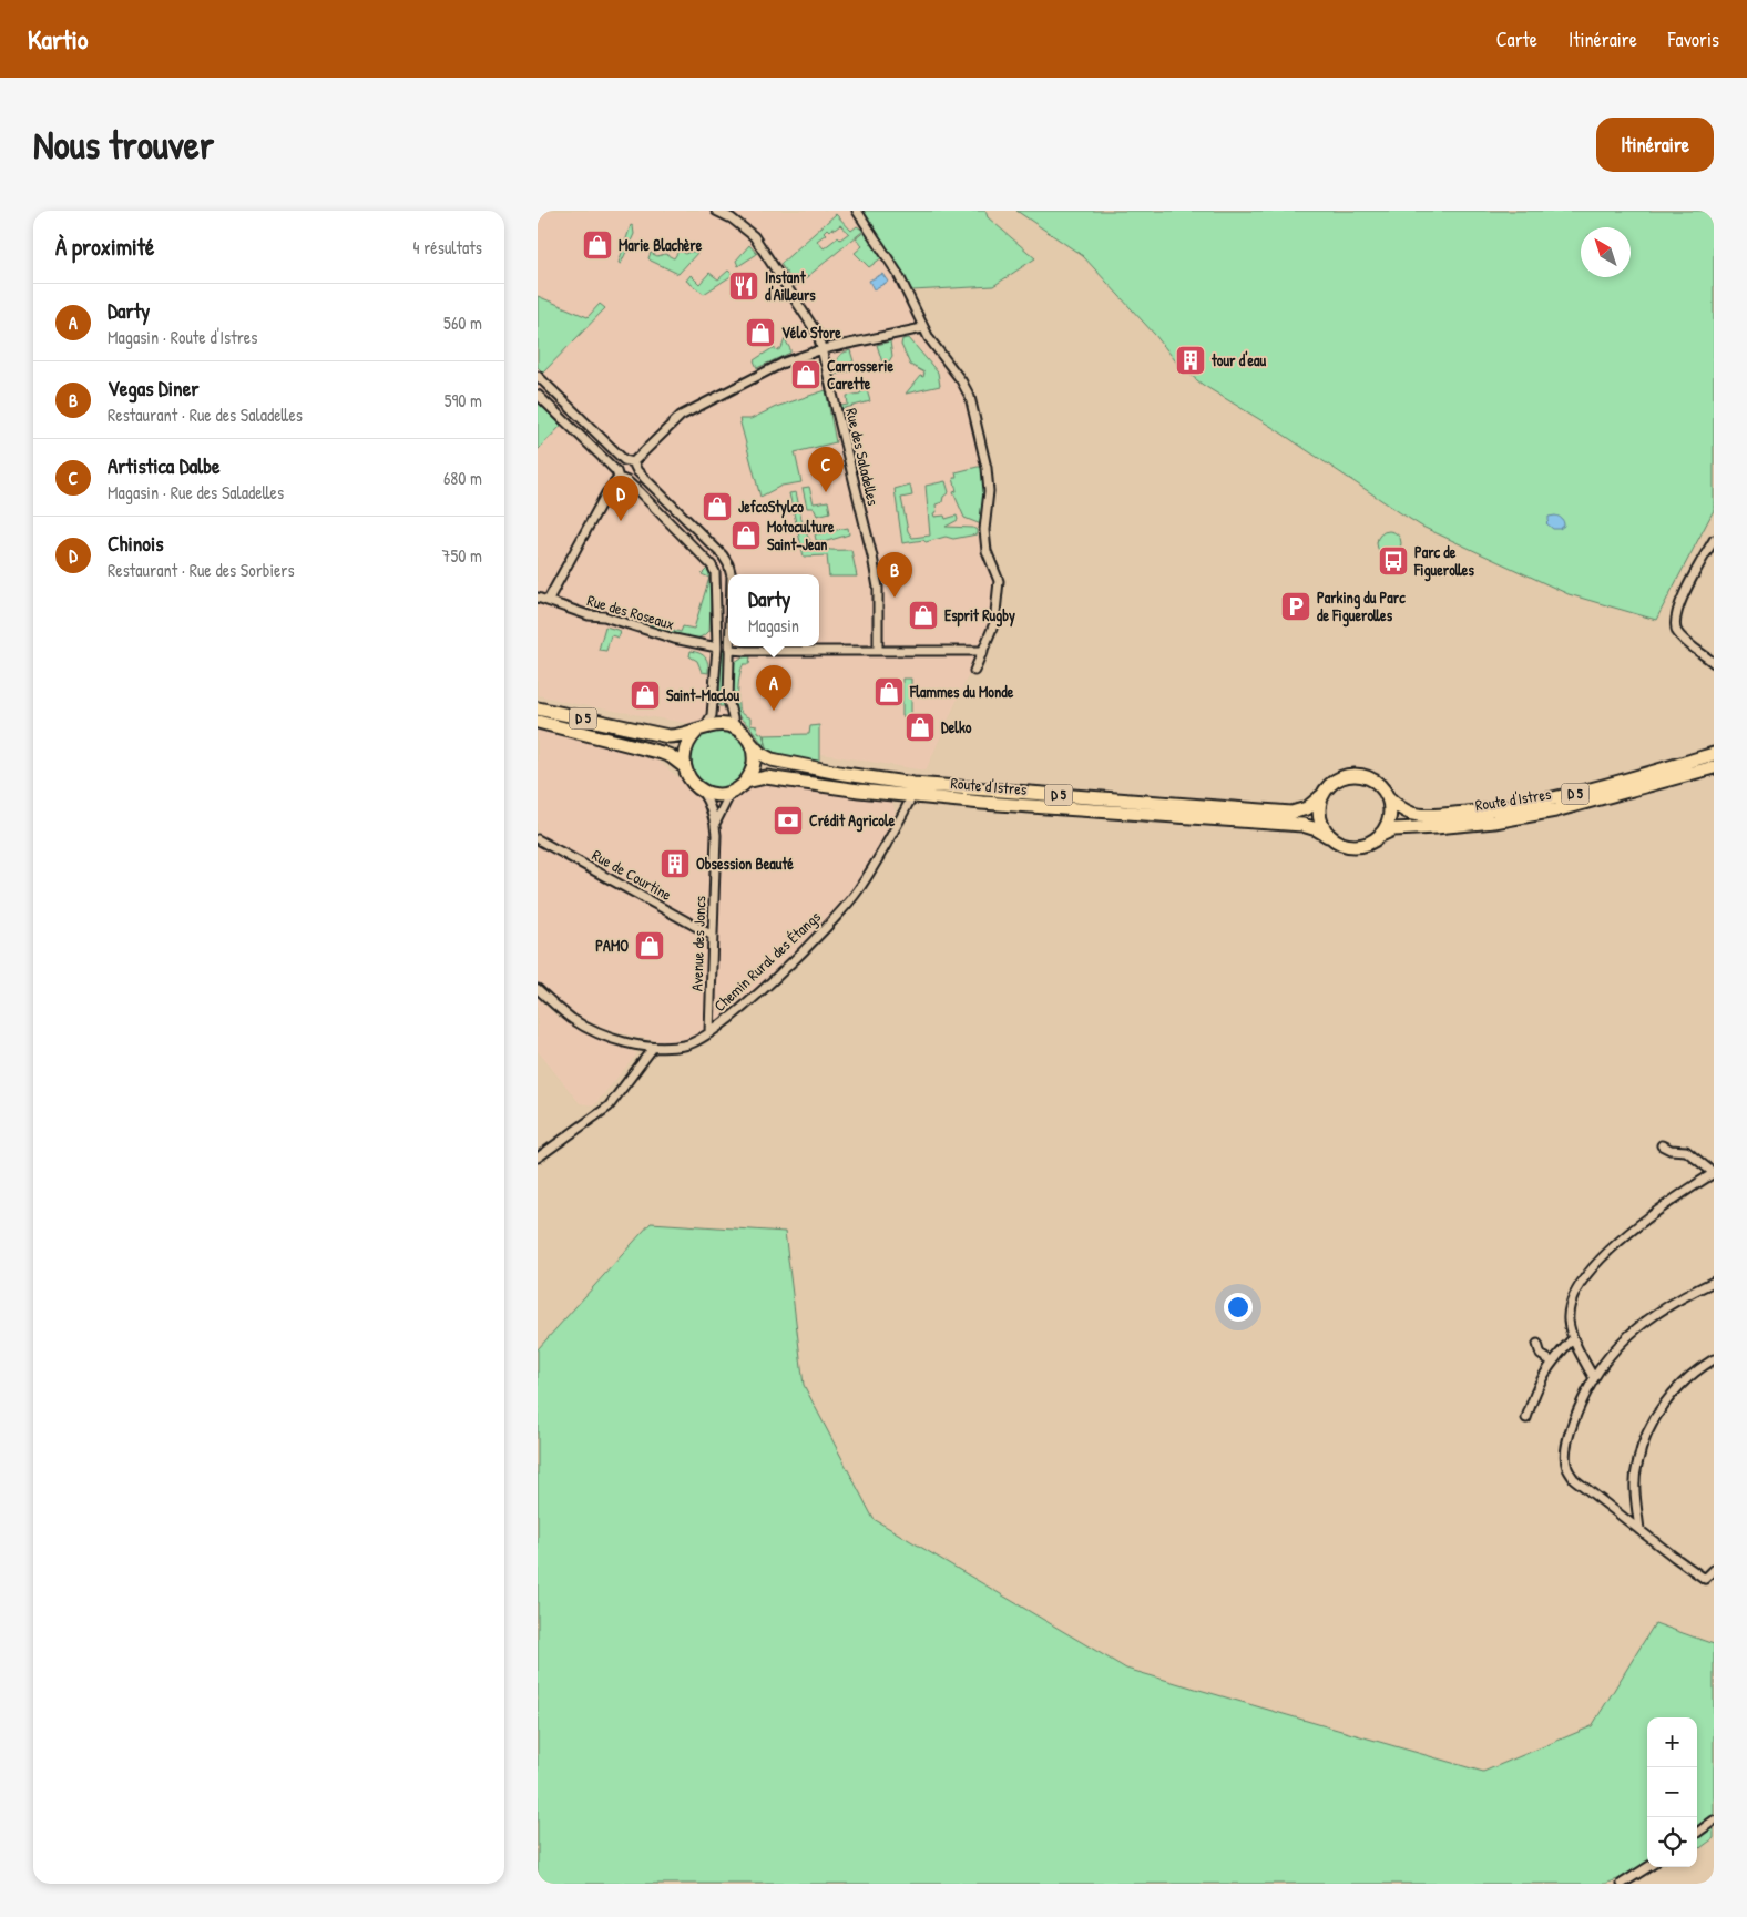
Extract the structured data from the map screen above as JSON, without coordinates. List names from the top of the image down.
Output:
{
  "streets": {
    "main road": ["D 5", "Route d'Istres"],
    "street": [
      "Rue des Saladelles",
      "Rue des Roseaux",
      "Rue de Courtine",
      "Avenue des Joncs",
      "Chemin Rural des Étangs"
    ]
  },
  "crossings": [
    ["D 5", "Route d'Istres"],
    ["D 5", "Avenue des Joncs"],
    ["Route d'Istres", "Avenue des Joncs"],
    ["Route d'Istres", "Chemin Rural des Étangs"],
    ["Rue de Courtine", "Avenue des Joncs"],
    ["Avenue des Joncs", "Chemin Rural des Étangs"]
  ],
  "places": {
    "shop": [
      "Marie Blachère",
      "Vélo Store",
      "Carrosserie Carette",
      "JefcoStylco",
      "Motoculture Saint-Jean",
      "Esprit Rugby",
      "Flammes du Monde",
      "Saint-Maclou",
      "Delko",
      "PAMO"
    ],
    "restaurant": ["Instant d'Ailleurs"],
    "building": ["tour d'eau", "Obsession Beauté"],
    "bus stop": ["Parc de Figuerolles"],
    "parking": ["Parking du Parc de Figuerolles"],
    "bank": ["Crédit Agricole"]
  },
  "north": "top left",
  "page": {
    "header": "Kartio",
    "nav": ["Carte", "Itinéraire", "Favoris"],
    "buttons": "Itinéraire",
    "title": "Nous trouver",
    "heading": ["À proximité", "4 résultats"],
    "list": [
      {
        "mark": "A",
        "name": "Darty",
        "note": "Magasin · Route d'Istres",
        "value": "560 m"
      },
      {
        "mark": "B",
        "name": "Vegas Diner",
        "note": "Restaurant · Rue des Saladelles",
        "value": "590 m"
      },
      {
        "mark": "C",
        "name": "Artistica Dalbe",
        "note": "Magasin · Rue des Saladelles",
        "value": "680 m"
      },
      {
        "mark": "D",
        "name": "Chinois",
        "note": "Restaurant · Rue des Sorbiers",
        "value": "750 m"
      }
    ],
    "pins": [
      "C",
      "D",
      "B",
      "A"
    ],
    "popup": ["Darty", "Magasin"],
    "map_buttons": ["+", "−"]
  }
}
